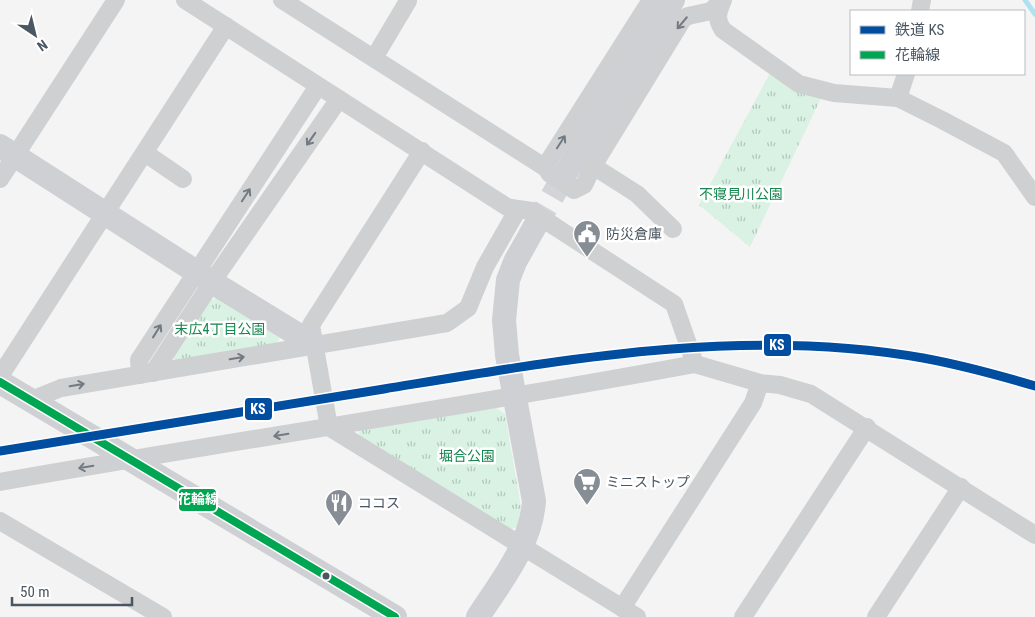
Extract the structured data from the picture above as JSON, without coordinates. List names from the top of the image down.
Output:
{
  "parks": ["不寝見川公園", "末広4丁目公園", "堀合公園"],
  "places": {
    "public building": ["防災倉庫"],
    "supermarket": ["ミニストップ"],
    "restaurant": ["ココス"]
  },
  "lines": ["rail line KS", "transit line 花輪線"],
  "legend": ["鉄道 KS", "花輪線"],
  "scale_bar": "50 m",
  "north": "bottom right"
}
